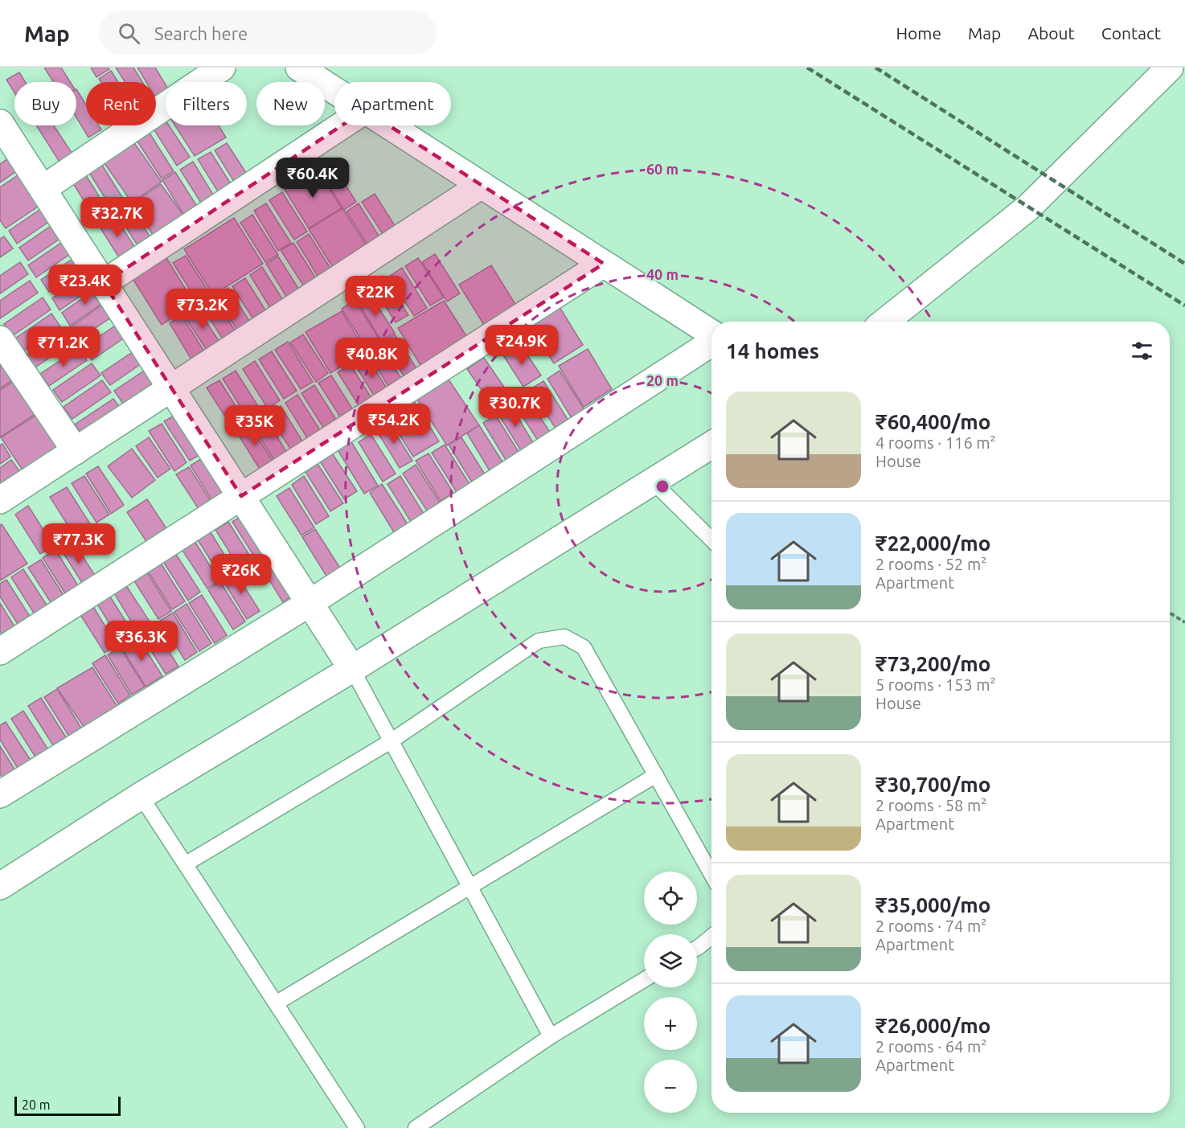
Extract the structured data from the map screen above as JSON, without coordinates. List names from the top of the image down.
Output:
{
  "scale_bar": "20 m",
  "page": {
    "header": "Map",
    "search": "Search here",
    "nav": [
      "Home",
      "Map",
      "About",
      "Contact"
    ],
    "chip": [
      "Buy",
      "Rent",
      "Filters",
      "New",
      "Apartment"
    ],
    "price": [
      "₹60.4K",
      "₹32.7K",
      "₹23.4K",
      "₹22K",
      "₹73.2K",
      "₹24.9K",
      "₹71.2K",
      "₹40.8K",
      "₹30.7K",
      "₹54.2K",
      "₹35K",
      "₹77.3K",
      "₹26K",
      "₹36.3K"
    ],
    "heading": "14 homes",
    "list": [
      {
        "name": "₹60,400/mo",
        "note": "4 rooms · 116 m² · House"
      },
      {
        "name": "₹22,000/mo",
        "note": "2 rooms · 52 m² · Apartment"
      },
      {
        "name": "₹73,200/mo",
        "note": "5 rooms · 153 m² · House"
      },
      {
        "name": "₹30,700/mo",
        "note": "2 rooms · 58 m² · Apartment"
      },
      {
        "name": "₹35,000/mo",
        "note": "2 rooms · 74 m² · Apartment"
      },
      {
        "name": "₹26,000/mo",
        "note": "2 rooms · 64 m² · Apartment"
      }
    ],
    "map_buttons": ["+", "−"],
    "scale": "20 m"
  },
  "rings": ["60 m", "40 m", "20 m"]
}
